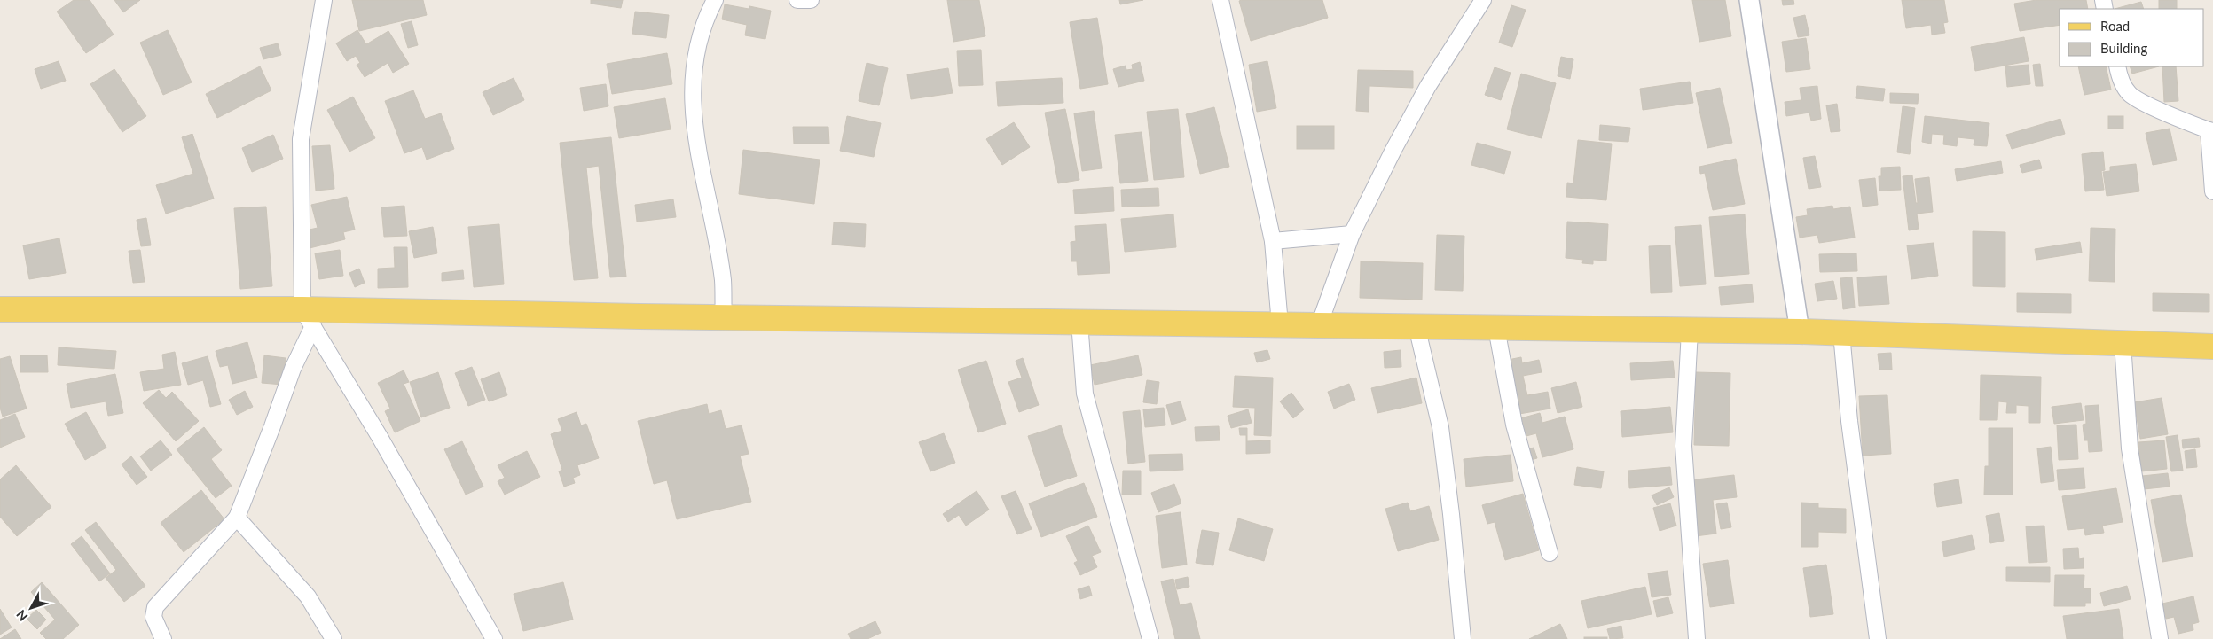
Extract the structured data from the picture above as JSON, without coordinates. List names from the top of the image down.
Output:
{
  "legend": ["Road", "Building"],
  "north": "bottom left"
}
